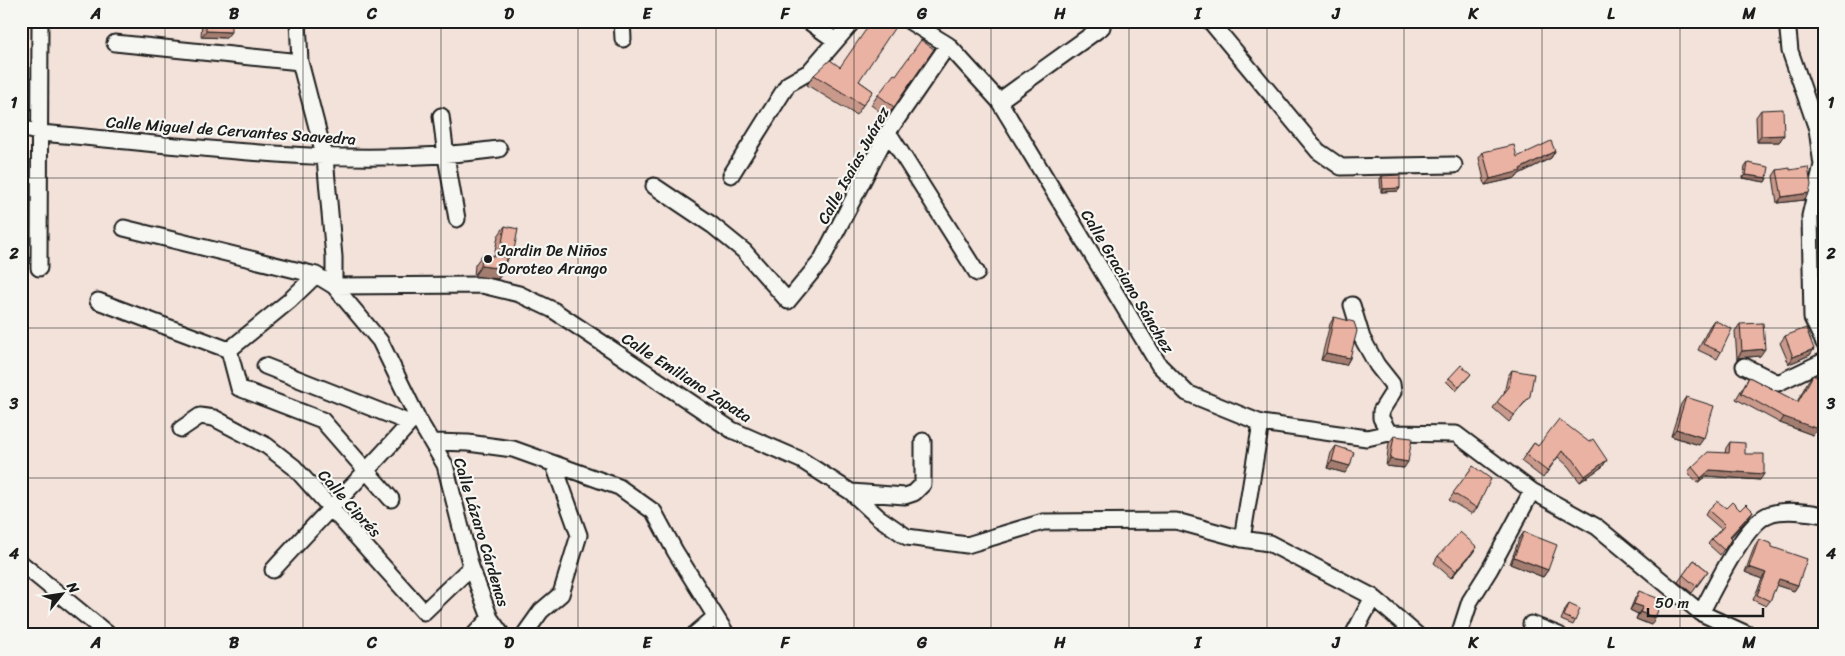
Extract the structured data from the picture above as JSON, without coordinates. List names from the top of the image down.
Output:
{
  "streets": {
    "street": [
      "Calle Miguel de Cervantes Saavedra",
      "Calle Isaias Juárez",
      "Calle Graciano Sánchez",
      "Calle Emiliano Zapata",
      "Calle Ciprés",
      "Calle Lázaro Cárdenas"
    ]
  },
  "crossings": [
    ["Calle Isaias Juárez", "Calle Graciano Sánchez"],
    ["Calle Emiliano Zapata", "Calle Lázaro Cárdenas"],
    ["Calle Ciprés", "Calle Lázaro Cárdenas"]
  ],
  "places": ["Jardin De Niños Doroteo Arango"],
  "scale_bar": "50 m",
  "north": "top right",
  "grid": {
    "columns": [
      "A",
      "B",
      "C",
      "D",
      "E",
      "F",
      "G",
      "H",
      "I",
      "J",
      "K",
      "L",
      "M"
    ],
    "rows": [
      "1",
      "2",
      "3",
      "4"
    ]
  }
}
